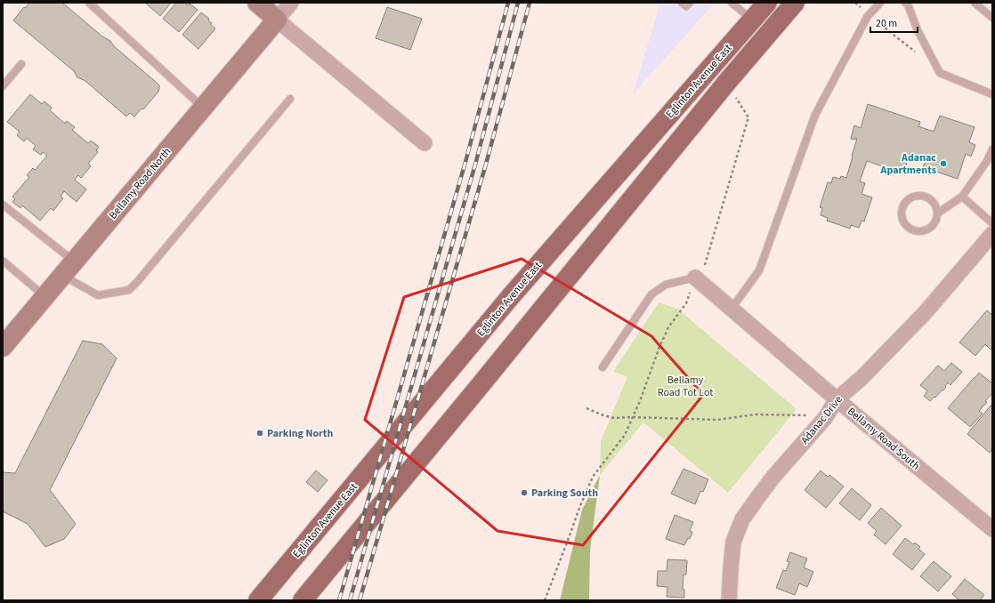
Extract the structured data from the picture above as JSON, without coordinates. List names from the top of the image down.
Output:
{
  "streets": {
    "main road": ["Eglinton Avenue East"],
    "street": ["Bellamy Road North", "Adanac Drive", "Bellamy Road South"]
  },
  "crossings": [
    ["Adanac Drive", "Bellamy Road South"]
  ],
  "parks": ["Bellamy Road Tot Lot"],
  "places": ["Adanac Apartments", "Parking North", "Parking South"],
  "scale_bar": "20 m"
}
